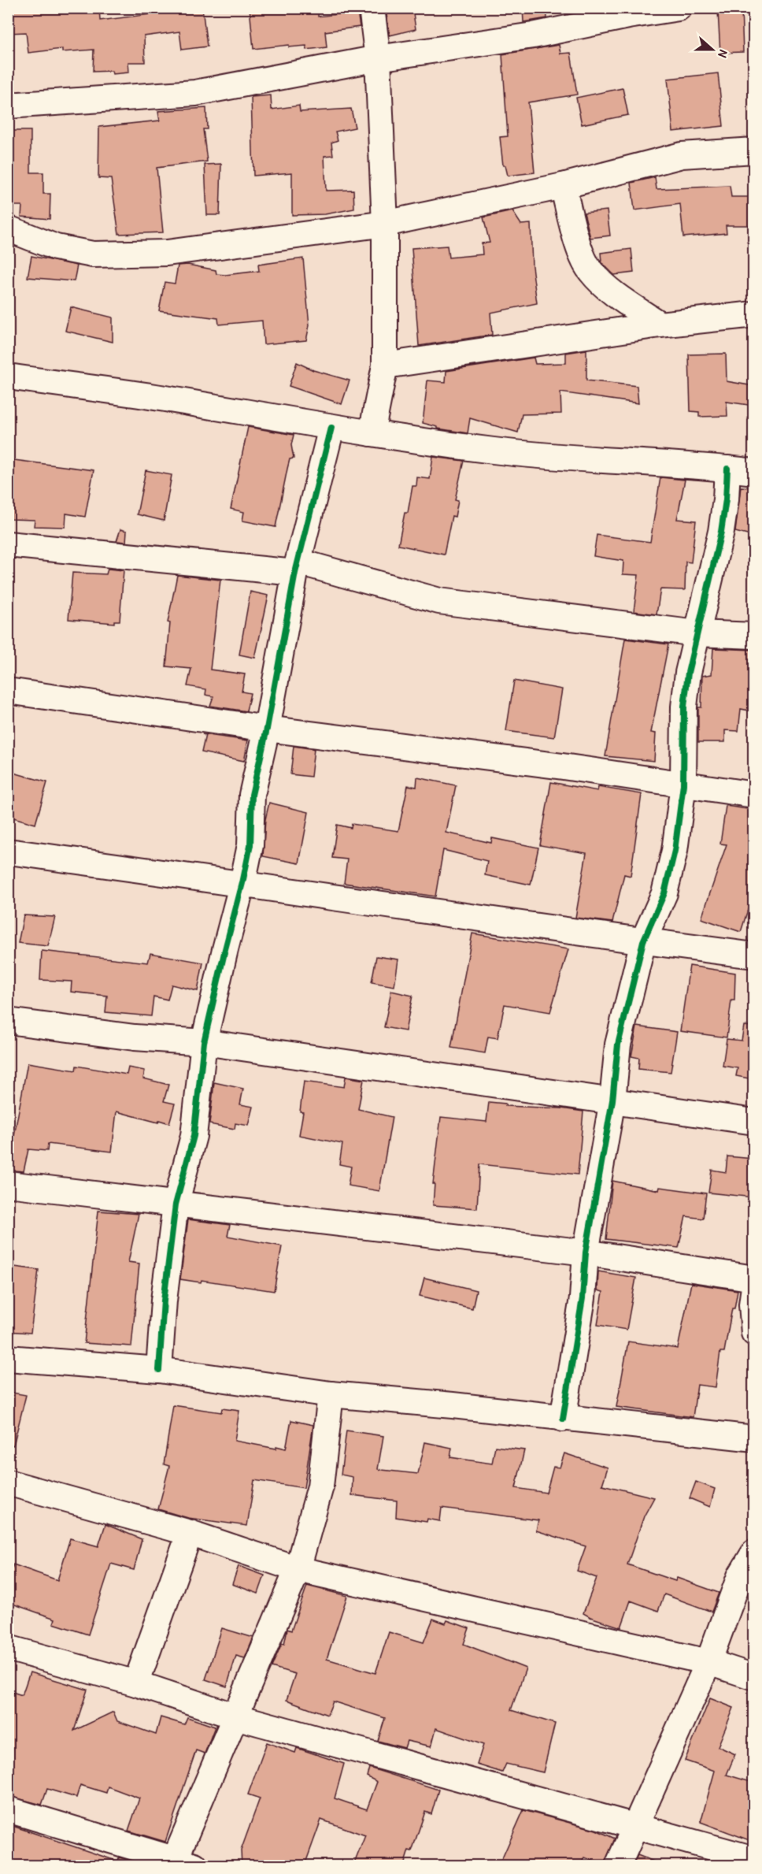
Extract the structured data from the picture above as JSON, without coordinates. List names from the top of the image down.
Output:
{
  "north": "right"
}
